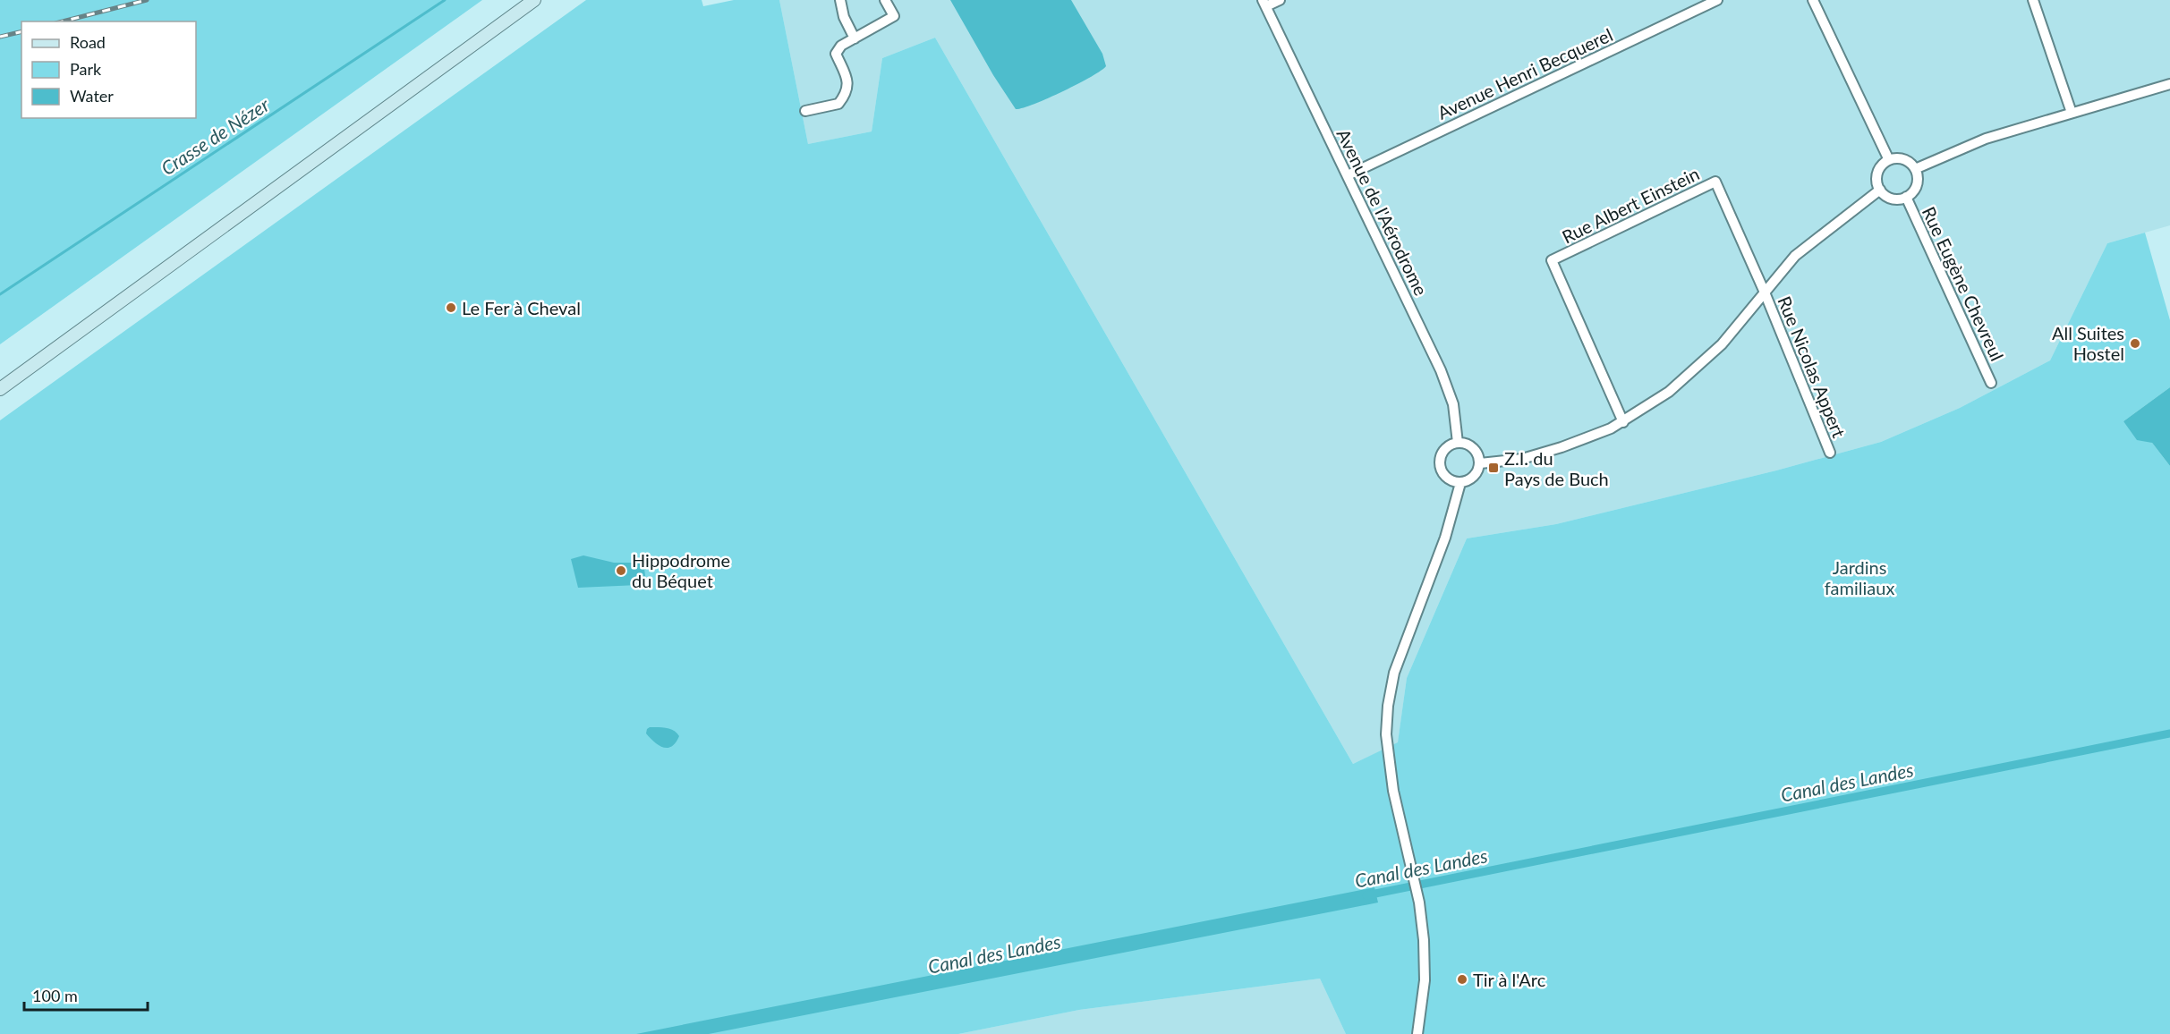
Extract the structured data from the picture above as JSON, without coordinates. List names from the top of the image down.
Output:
{
  "streets": {
    "street": [
      "Avenue Henri Becquerel",
      "Rue Albert Einstein",
      "Avenue de l'Aérodrome",
      "Rue Eugène Chevreul",
      "Rue Nicolas Appert"
    ]
  },
  "crossings": [
    ["Avenue Henri Becquerel", "Avenue de l'Aérodrome"],
    ["Rue Albert Einstein", "Rue Nicolas Appert"]
  ],
  "water": ["Crasse de Nézer", "Canal des Landes"],
  "parks": ["Jardins familiaux"],
  "places": {
    "other": [
      "Le Fer à Cheval",
      "All Suites Hostel",
      "Hippodrome du Béquet",
      "Tir à l'Arc"
    ],
    "transit": ["Z.I. du Pays de Buch"]
  },
  "legend": ["Road", "Park", "Water"],
  "scale_bar": "100 m"
}
